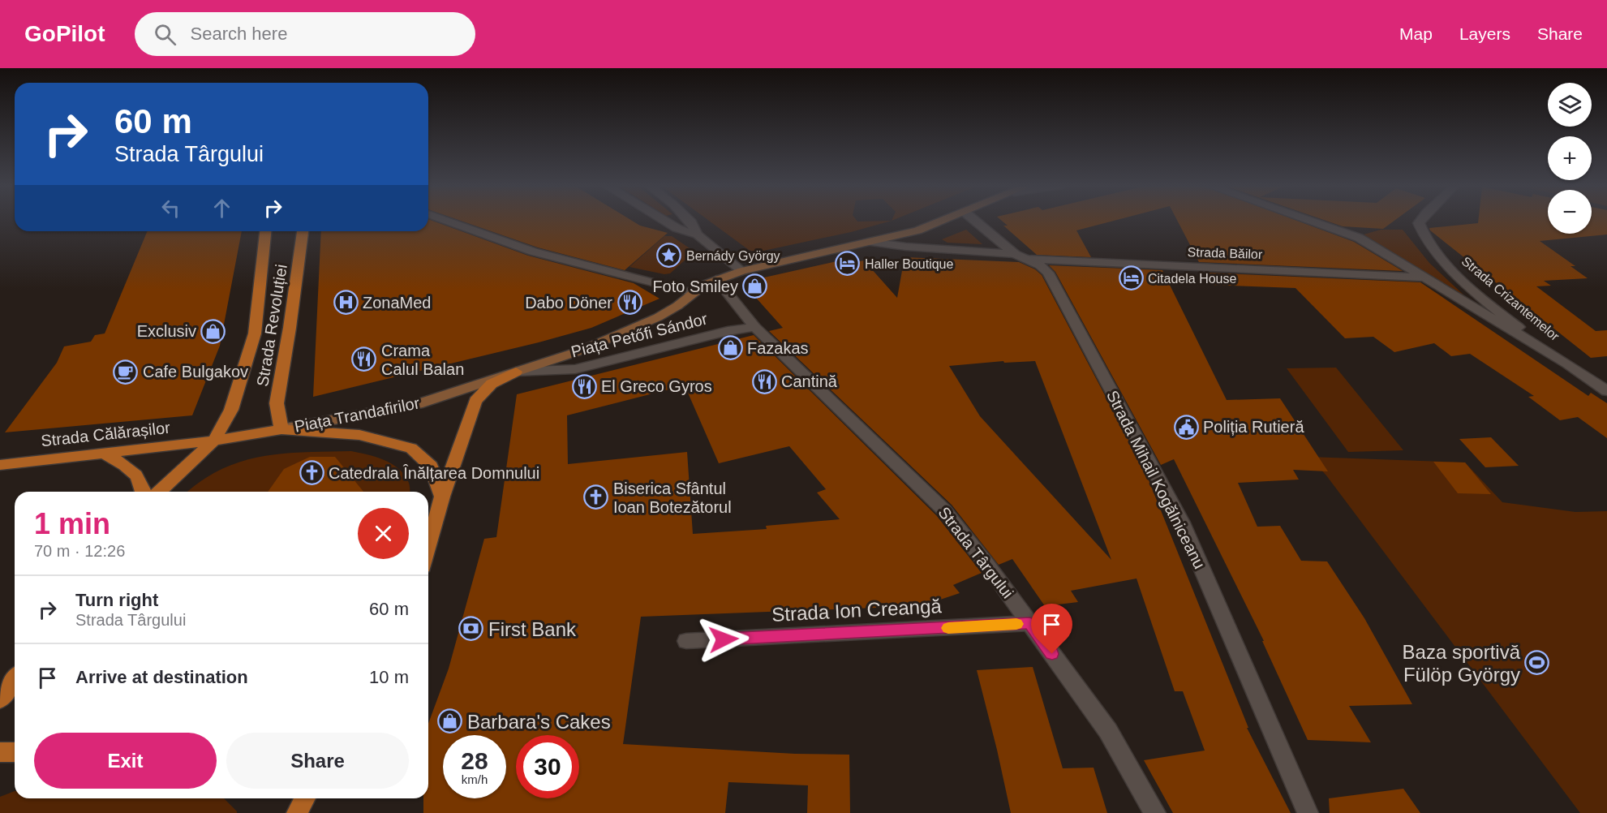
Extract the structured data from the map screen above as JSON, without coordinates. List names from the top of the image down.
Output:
{
  "streets": {
    "main road": [
      "Strada Revoluției",
      "Piața Petőfi Sándor",
      "Piața Trandafirilor",
      "Strada Călărașilor"
    ],
    "street": [
      "Strada Băilor",
      "Strada Crizantemelor",
      "Strada Mihail Kogălniceanu",
      "Strada Târgului",
      "Strada Ion Creangă"
    ]
  },
  "crossings": [
    ["Strada Băilor", "Piața Petőfi Sándor"],
    ["Strada Băilor", "Strada Mihail Kogălniceanu"],
    ["Strada Revoluției", "Piața Trandafirilor"],
    ["Strada Revoluției", "Strada Călărașilor"],
    ["Piața Petőfi Sándor", "Piața Trandafirilor"],
    ["Piața Petőfi Sándor", "Strada Târgului"],
    ["Piața Trandafirilor", "Strada Călărașilor"],
    ["Strada Târgului", "Strada Ion Creangă"]
  ],
  "places": {
    "place": ["Bernády György"],
    "hotel": ["Haller Boutique", "Citadela House"],
    "shop": [
      "Foto Smiley",
      "Exclusiv",
      "Fazakas",
      "Barbara's Cakes"
    ],
    "hospital": ["ZonaMed"],
    "restaurant": [
      "Dabo Döner",
      "Crama Calul Balan",
      "Cantină",
      "El Greco Gyros"
    ],
    "cafe": ["Cafe Bulgakov"],
    "public building": ["Poliția Rutieră"],
    "church": ["Catedrala Înălțarea Domnului", "Biserica Sfântul Ioan Botezătorul"],
    "bank": ["First Bank"],
    "sports": ["Baza sportivă Fülöp György"]
  },
  "page": {
    "header": "GoPilot",
    "search": "Search here",
    "nav": ["Map", "Layers", "Share"],
    "map_buttons": ["+", "−"],
    "turn": ["60 m", "Strada Târgului"],
    "heading": ["1 min", "70 m · 12:26"],
    "list": [
      {
        "name": "Turn right",
        "note": "Strada Târgului",
        "value": "60 m"
      },
      {
        "name": "Arrive at destination",
        "value": "10 m"
      }
    ],
    "buttons": ["Exit", "Share"],
    "speed": "28 km/h",
    "limit": "30"
  }
}
